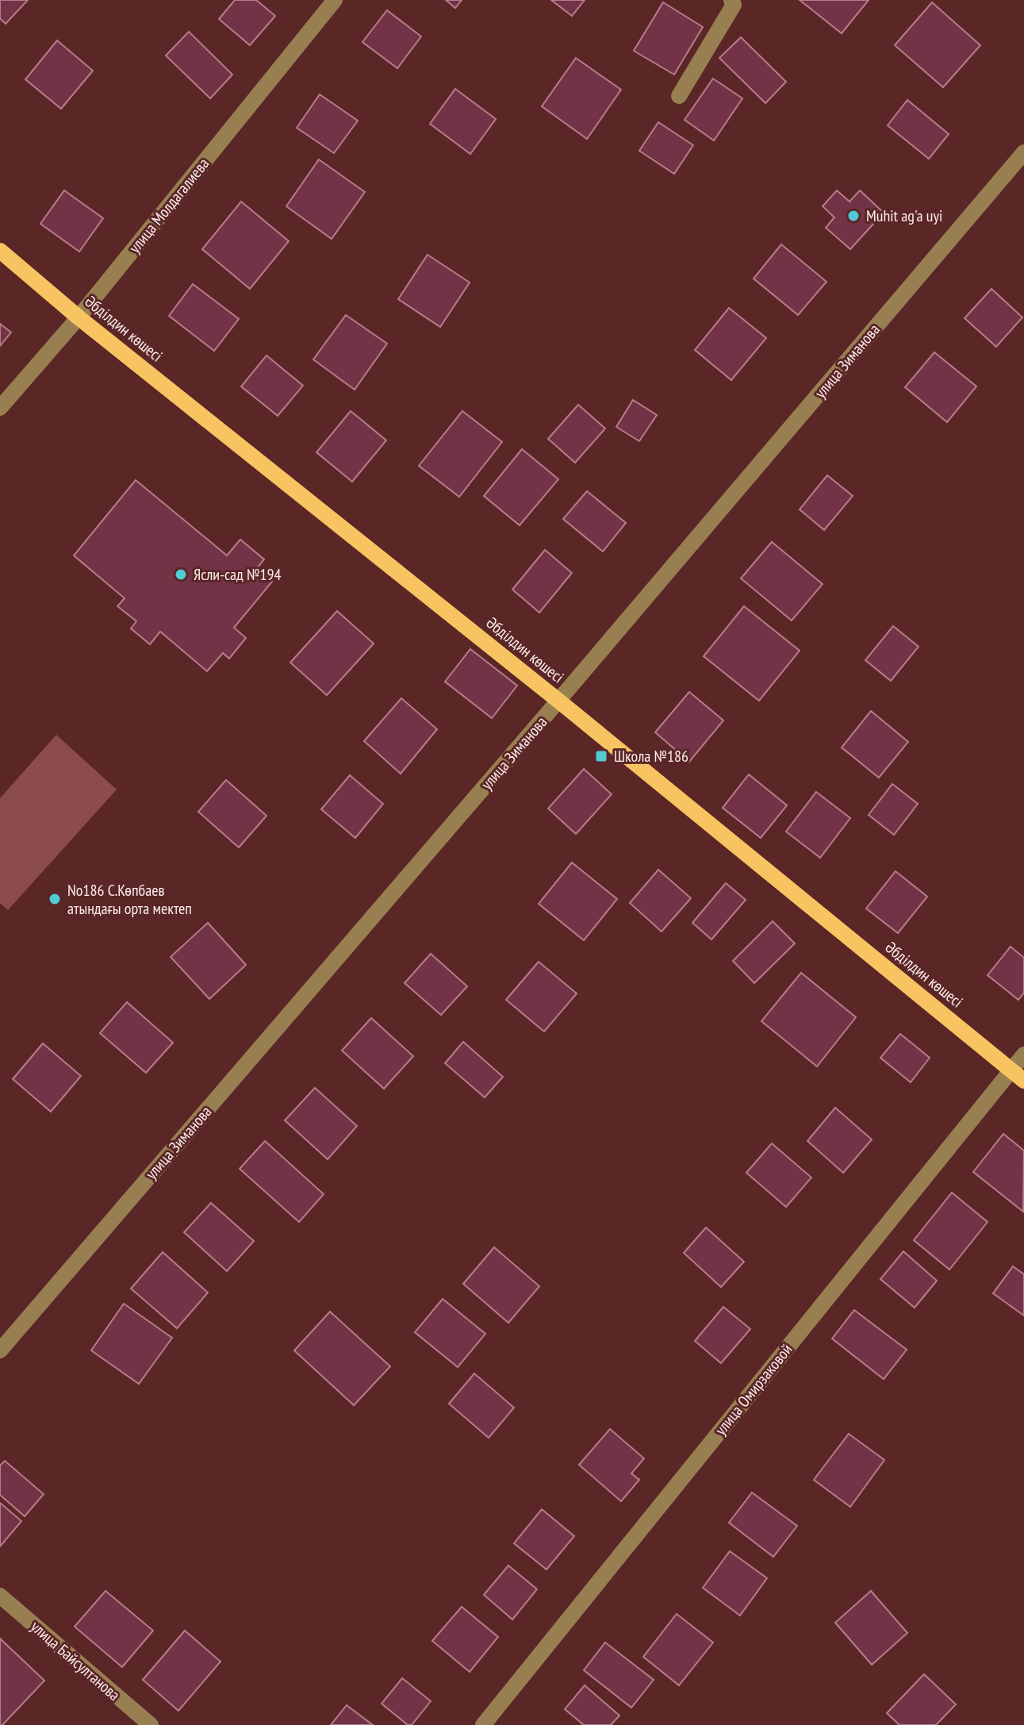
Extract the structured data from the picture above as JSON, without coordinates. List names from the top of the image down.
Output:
{
  "streets": {
    "main road": ["Әбділдин көшесі"],
    "street": [
      "улица Молдагалиева",
      "улица Зиманова",
      "улица Омирзаковой",
      "улица Байсултанова"
    ]
  },
  "crossings": [
    ["улица Молдагалиева", "Әбділдин көшесі"],
    ["Әбділдин көшесі", "улица Зиманова"],
    ["Әбділдин көшесі", "улица Омирзаковой"]
  ],
  "places": {
    "other": ["Muhit ag'a uyi", "Ясли-сад №194", "No186 С.Көпбаев атындағы орта мектеп"],
    "transit": ["Школа №186"]
  }
}
